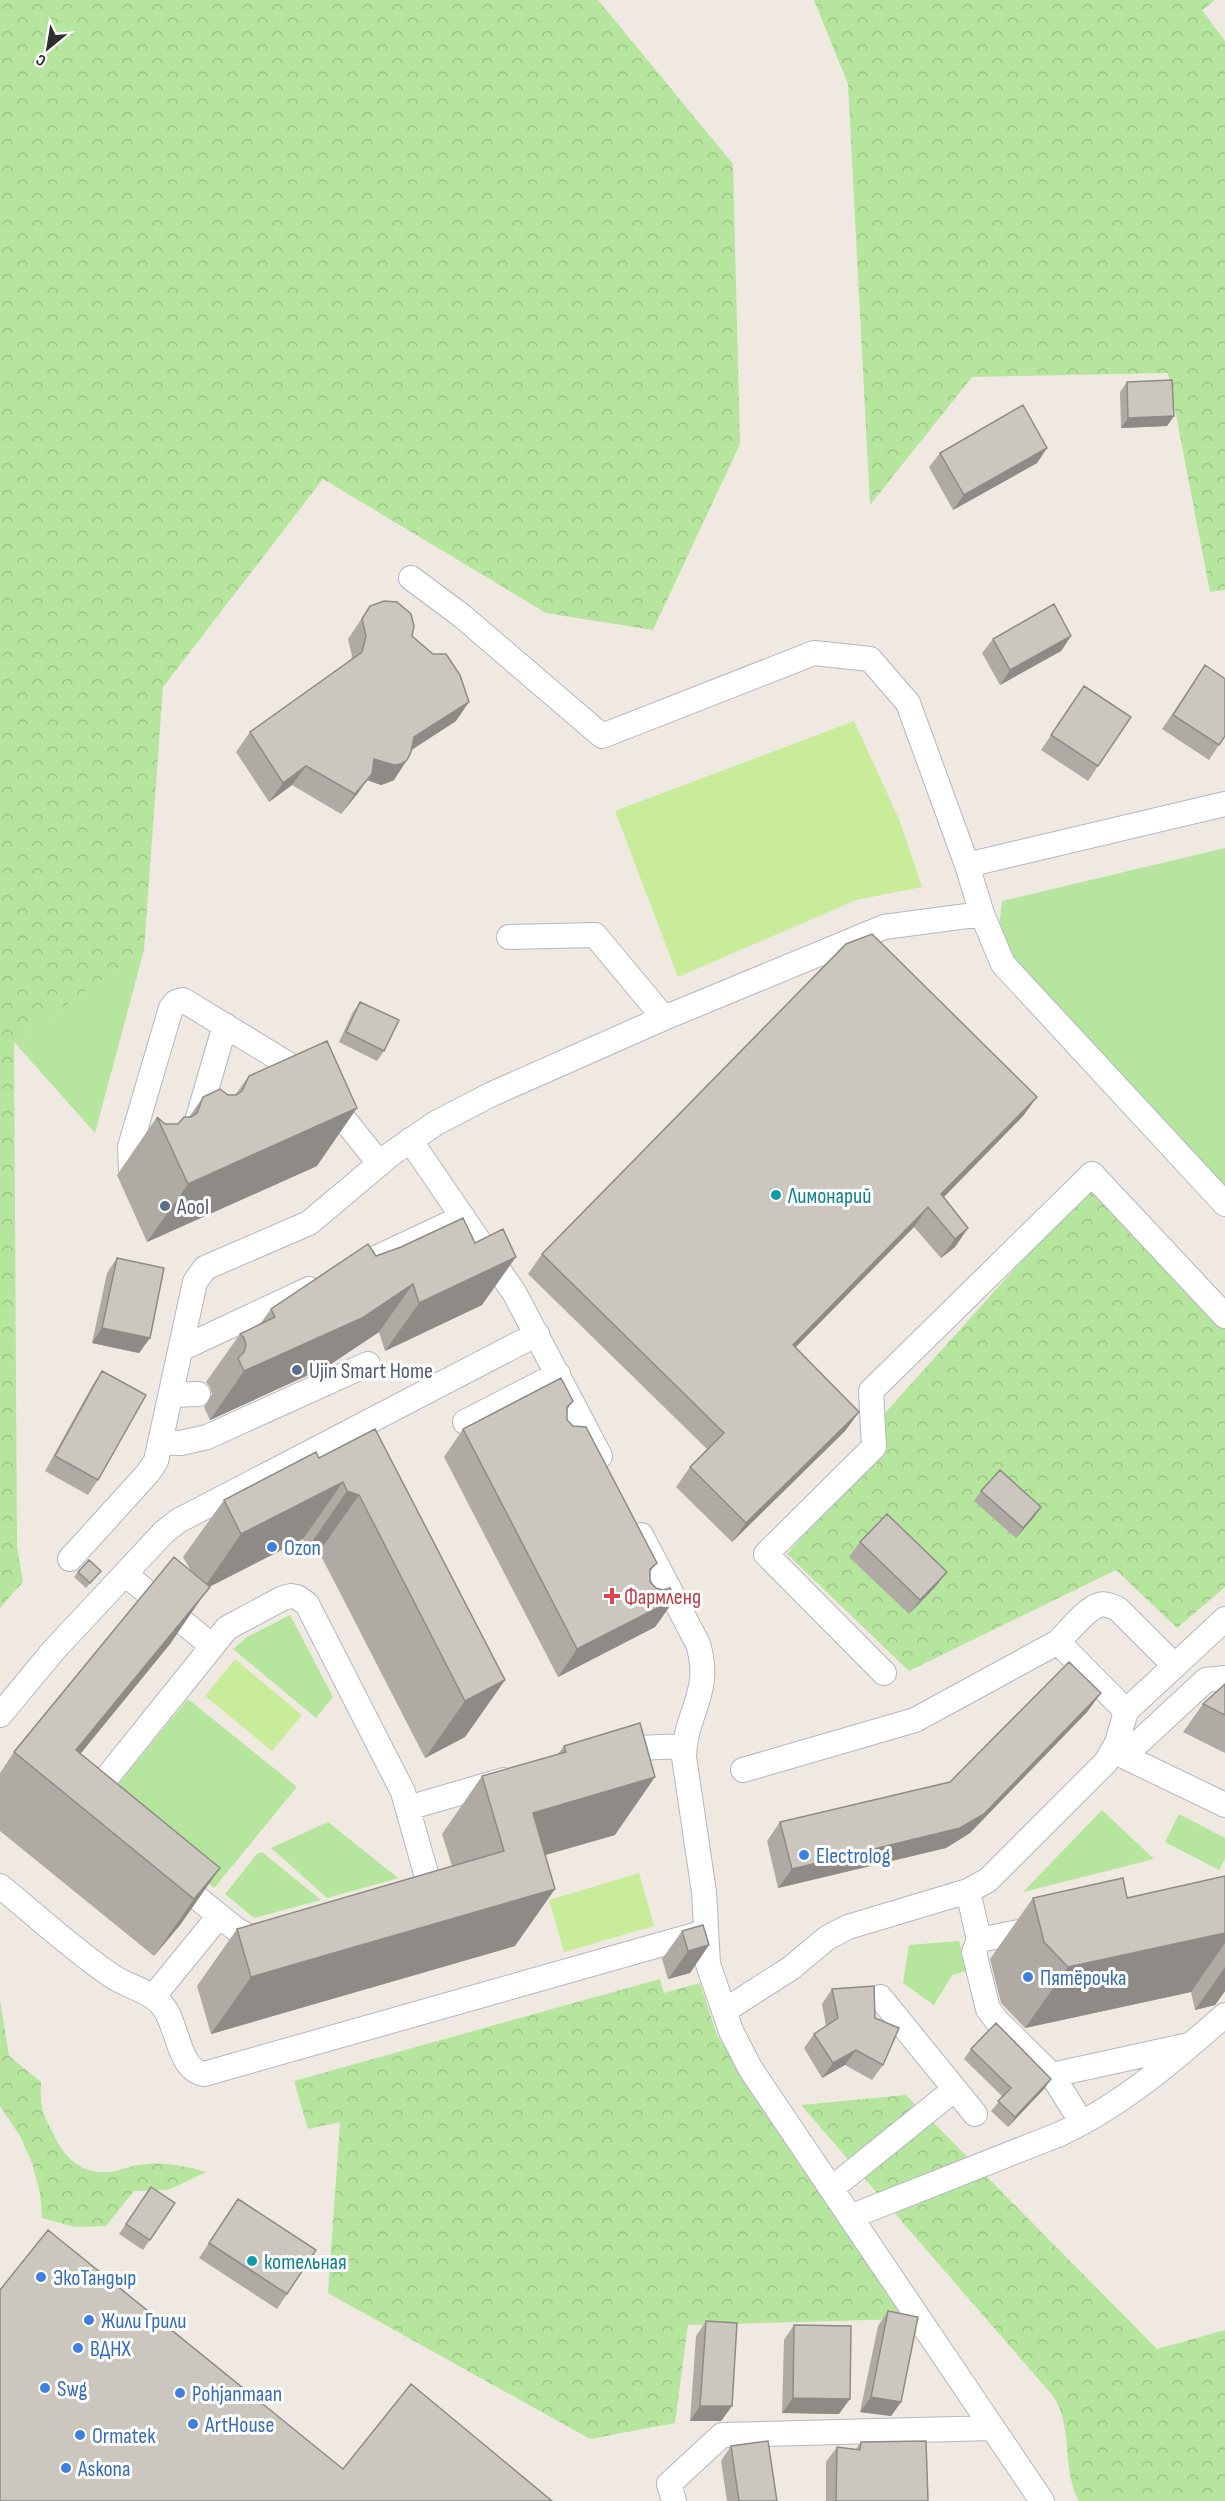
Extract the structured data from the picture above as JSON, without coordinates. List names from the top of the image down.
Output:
{
  "places": {
    "other": [
      "Лимонарий",
      "Aool",
      "Ujin Smart Home",
      "Ozon",
      "Electrolog",
      "Пятёрочка",
      "котельная",
      "ЭкоТандыр",
      "Жили Грили",
      "ВДНХ",
      "Swg",
      "Pohjanmaan",
      "ArtHouse",
      "Ormatek",
      "Askona"
    ],
    "health": ["Фармленд"]
  },
  "north": "bottom left"
}
